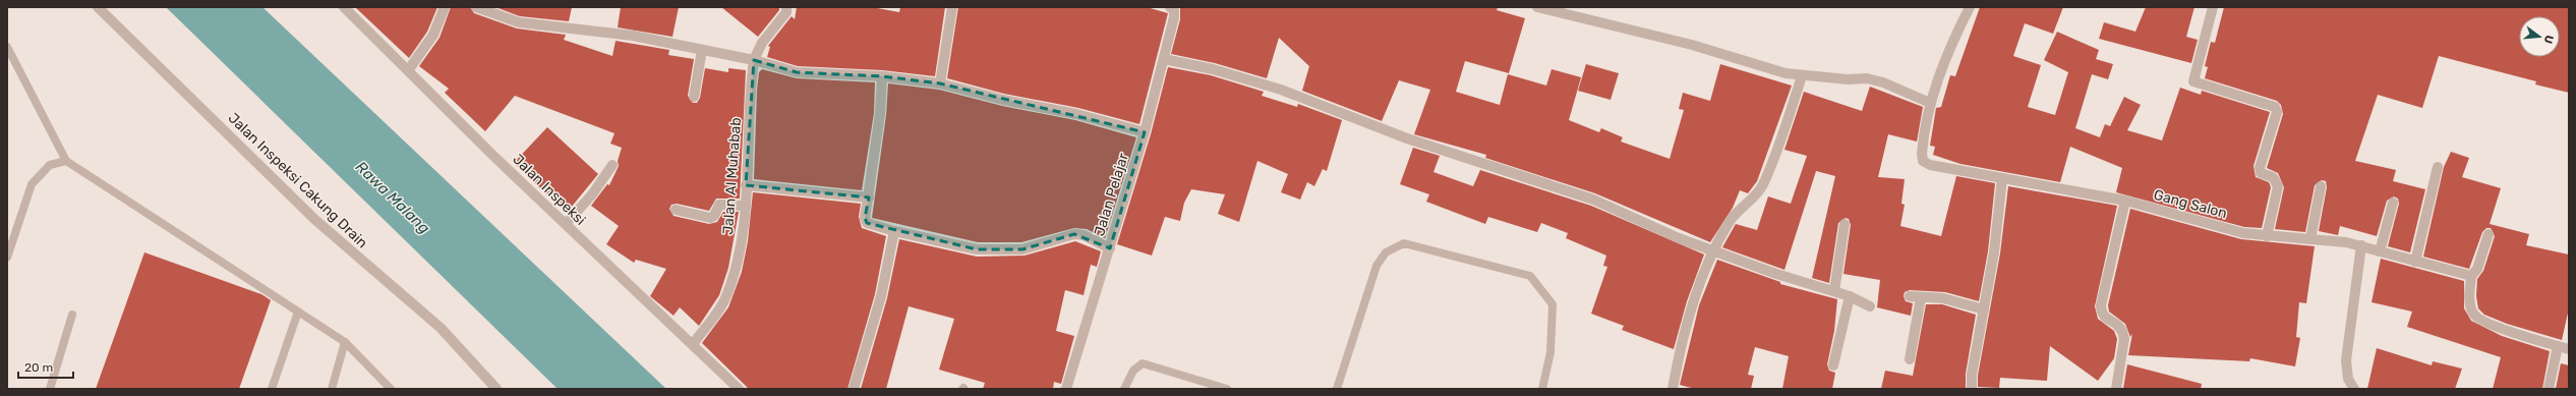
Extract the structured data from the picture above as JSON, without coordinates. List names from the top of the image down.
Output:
{
  "streets": {
    "street": [
      "Jalan Al Muhabab",
      "Jalan Inspeksi Cakung Drain",
      "Jalan Inspeksi",
      "Jalan Pelajar",
      "Gang Salon"
    ]
  },
  "crossings": [
    ["Jalan Al Muhabab", "Jalan Inspeksi"]
  ],
  "water": ["Rawa Malang"],
  "scale_bar": "20 m",
  "north": "right"
}
